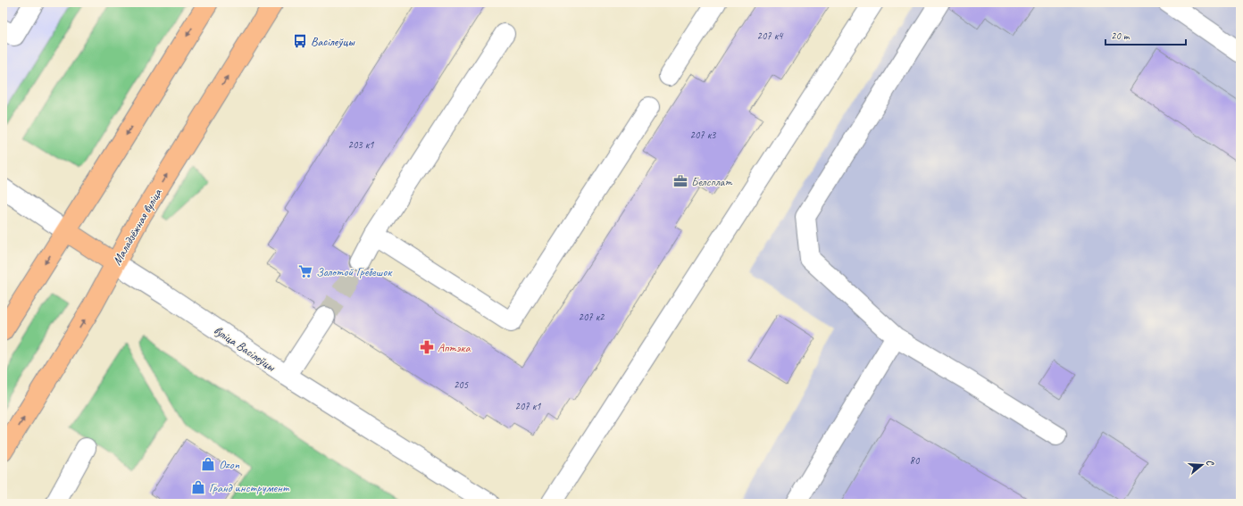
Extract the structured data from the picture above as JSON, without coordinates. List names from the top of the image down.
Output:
{
  "streets": {
    "main road": ["Маладзёжная вуліца", "вуліца Васілеўцы"]
  },
  "crossings": [
    ["Маладзёжная вуліца", "вуліца Васілеўцы"]
  ],
  "places": {
    "bus stop": ["Васілеўцы"],
    "office": ["Белсплат"],
    "supermarket": ["Золотой Гребешок"],
    "pharmacy": ["Аптэка"],
    "shop": ["Ozon", "Гранд инструмент"]
  },
  "house_numbers": [
    "207 к4",
    "207 к3",
    "203 к1",
    "207 к2",
    "205",
    "207 к1",
    "80"
  ],
  "scale_bar": "20 m",
  "north": "right"
}
